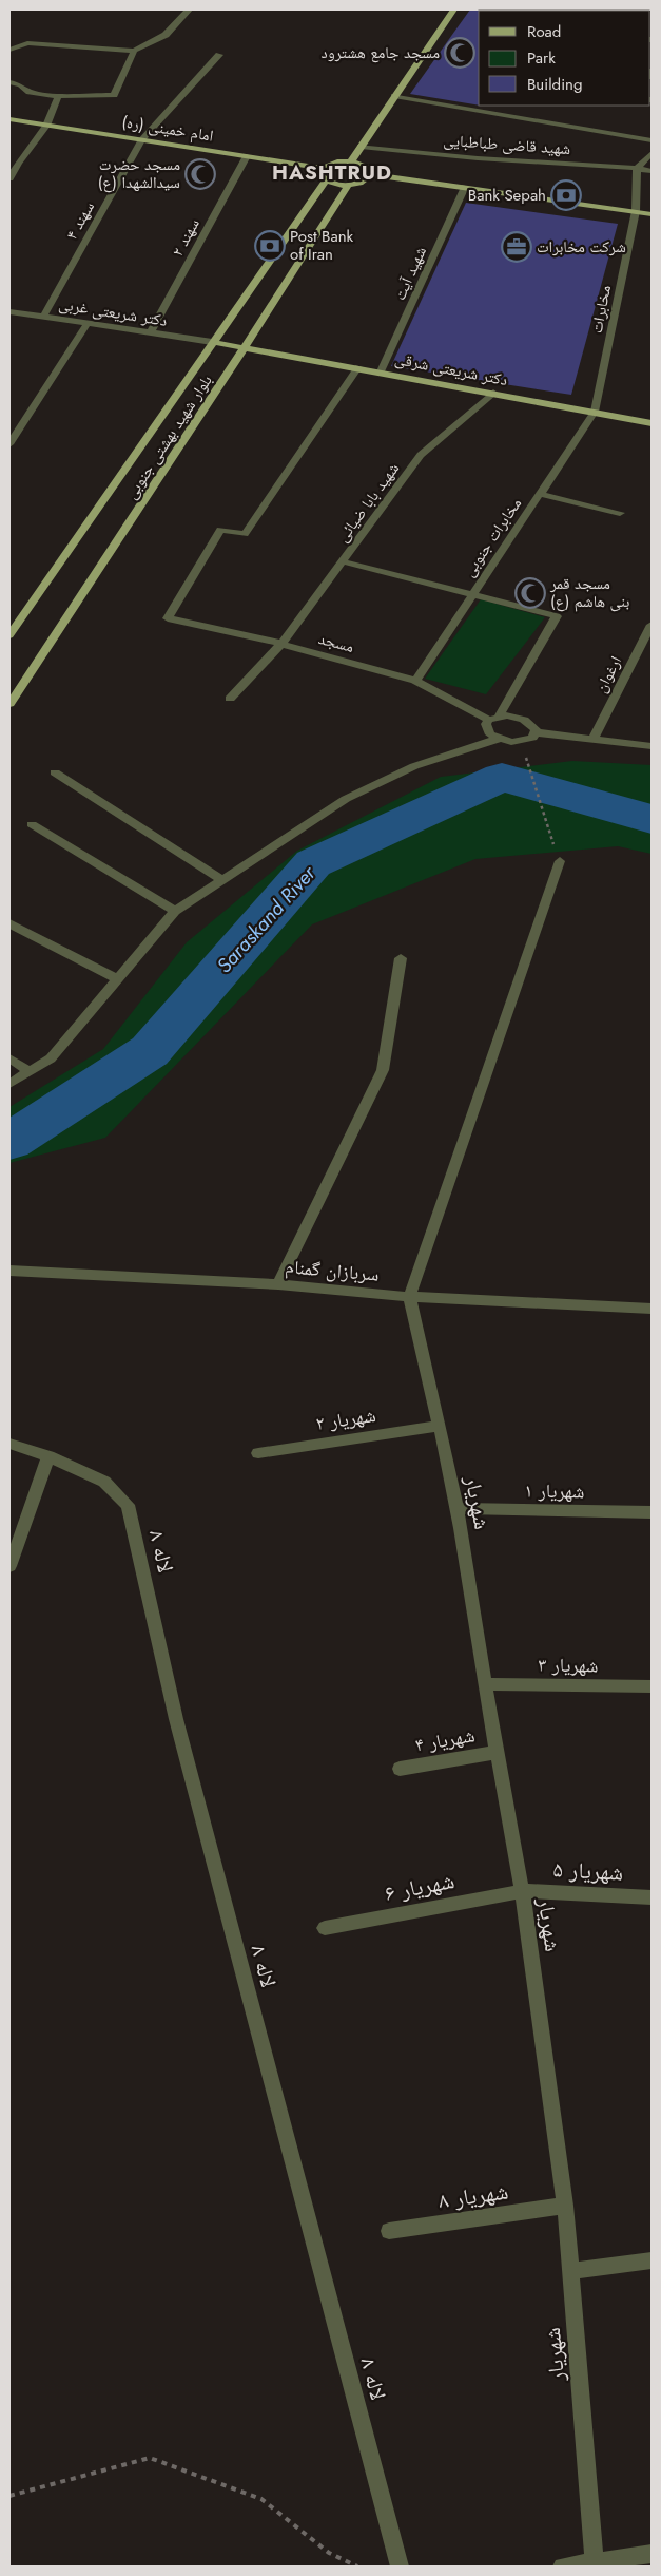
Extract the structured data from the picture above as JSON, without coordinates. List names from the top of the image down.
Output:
{
  "streets": {
    "main road": ["امام خمینی (ره)", "دکتر شریعتی شرقی", "بلوار شهید بهشتی جنوبی"],
    "street": [
      "شهید قاضی طباطبایی",
      "سهند ۴",
      "سهند ۲",
      "شهید آیت",
      "مخابرات",
      "دکتر شریعتی غربی",
      "شهيد بابا ضيائی",
      "مخابرات جنوبی",
      "مسجد",
      "ارغوان",
      "سربازان گمنام",
      "شهریار ۲",
      "شهریار ۱",
      "شهریار",
      "لاله ۸",
      "شهریار ۳",
      "شهریار ۴",
      "شهریار ۵",
      "شهریار ۶",
      "شهریار ۸"
    ]
  },
  "crossings": [
    ["امام خمینی (ره)", "سهند ۴"],
    ["امام خمینی (ره)", "سهند ۲"],
    ["شهید قاضی طباطبایی", "مخابرات"],
    ["سهند ۴", "دکتر شریعتی غربی"],
    ["سهند ۲", "دکتر شریعتی غربی"],
    ["شهید آیت", "دکتر شریعتی شرقی"],
    ["مخابرات", "دکتر شریعتی شرقی"],
    ["مخابرات", "مخابرات جنوبی"],
    ["دکتر شریعتی غربی", "دکتر شریعتی شرقی"],
    ["دکتر شریعتی غربی", "بلوار شهید بهشتی جنوبی"],
    ["دکتر شریعتی شرقی", "بلوار شهید بهشتی جنوبی"],
    ["دکتر شریعتی شرقی", "شهيد بابا ضيائی"],
    ["دکتر شریعتی شرقی", "مخابرات جنوبی"],
    ["دکتر شریعتی شرقی", "مسجد"],
    ["شهيد بابا ضيائی", "مسجد"],
    ["مخابرات جنوبی", "مسجد"],
    ["سربازان گمنام", "شهریار"],
    ["شهریار ۲", "شهریار"],
    ["شهریار ۱", "شهریار"],
    ["شهریار", "شهریار ۳"],
    ["شهریار", "شهریار ۴"],
    ["شهریار", "شهریار ۵"],
    ["شهریار", "شهریار ۶"],
    ["شهریار", "شهریار ۸"],
    ["شهریار ۵", "شهریار ۶"]
  ],
  "districts": ["HASHTRUD"],
  "water": ["Saraskand River"],
  "places": {
    "mosque": ["مسجد جامع هشترود", "مسجد حضرت سیدالشهدا (ع)", "مسجد قمر بنی هاشم (ع)"],
    "bank": ["Bank Sepah", "Post Bank of Iran"],
    "office": ["شرکت مخابرات"]
  },
  "legend": ["Road", "Park", "Building"]
}
